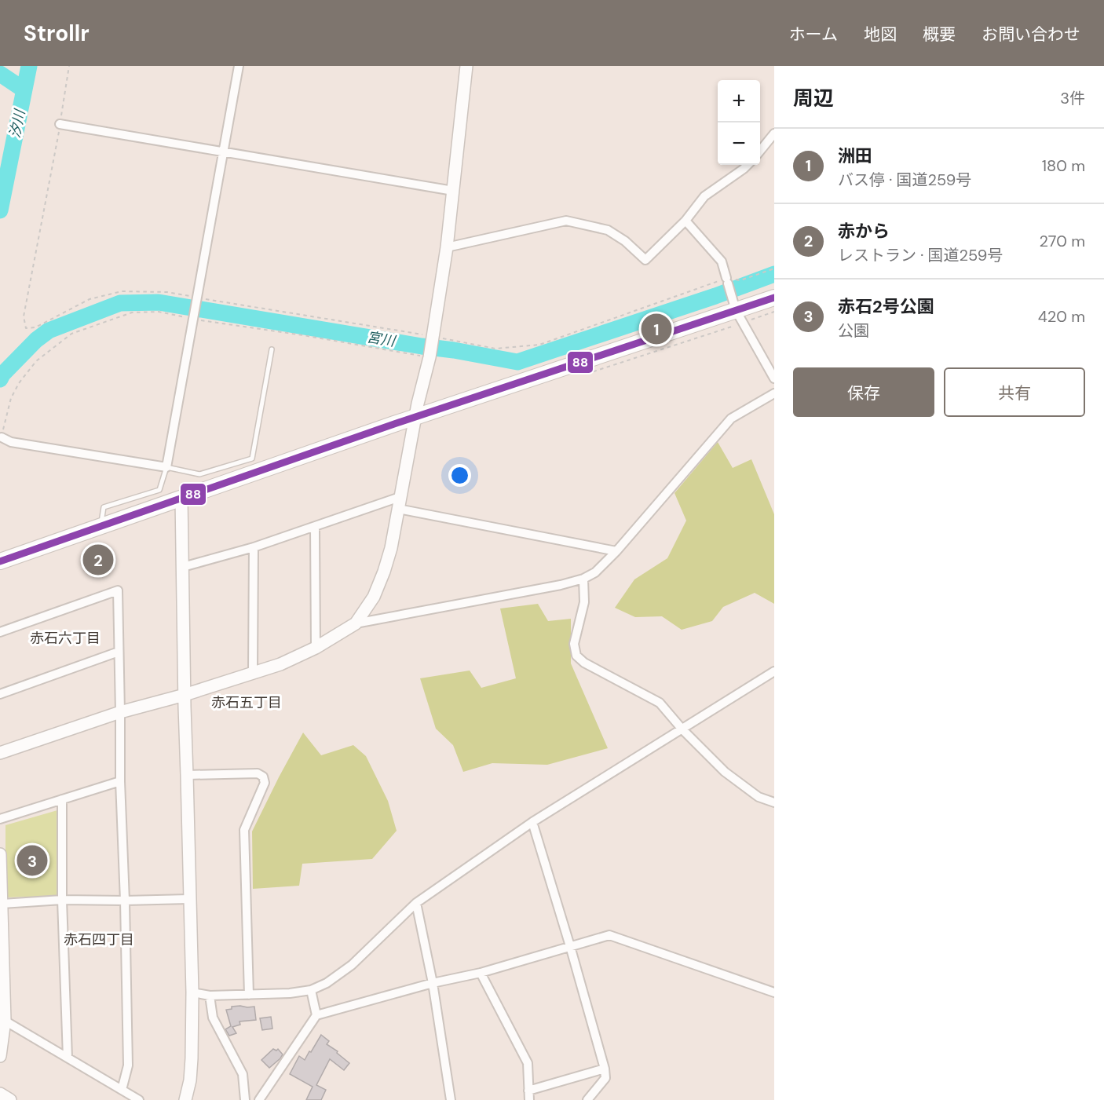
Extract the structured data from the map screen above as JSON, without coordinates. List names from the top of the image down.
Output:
{
  "districts": ["赤石六丁目", "赤石五丁目", "赤石四丁目"],
  "water": ["汐川", "宮川"],
  "lines": ["transit line 88"],
  "page": {
    "header": "Strollr",
    "nav": [
      "ホーム",
      "地図",
      "概要",
      "お問い合わせ"
    ],
    "heading": ["周辺", "3件"],
    "map_buttons": ["+", "−"],
    "list": [
      {
        "mark": "1",
        "name": "洲田",
        "note": "バス停 · 国道259号",
        "value": "180 m"
      },
      {
        "mark": "2",
        "name": "赤から",
        "note": "レストラン · 国道259号",
        "value": "270 m"
      },
      {
        "mark": "3",
        "name": "赤石2号公園",
        "note": "公園",
        "value": "420 m"
      }
    ],
    "pins": ["1", "2", "3"],
    "buttons": ["保存", "共有"]
  }
}
